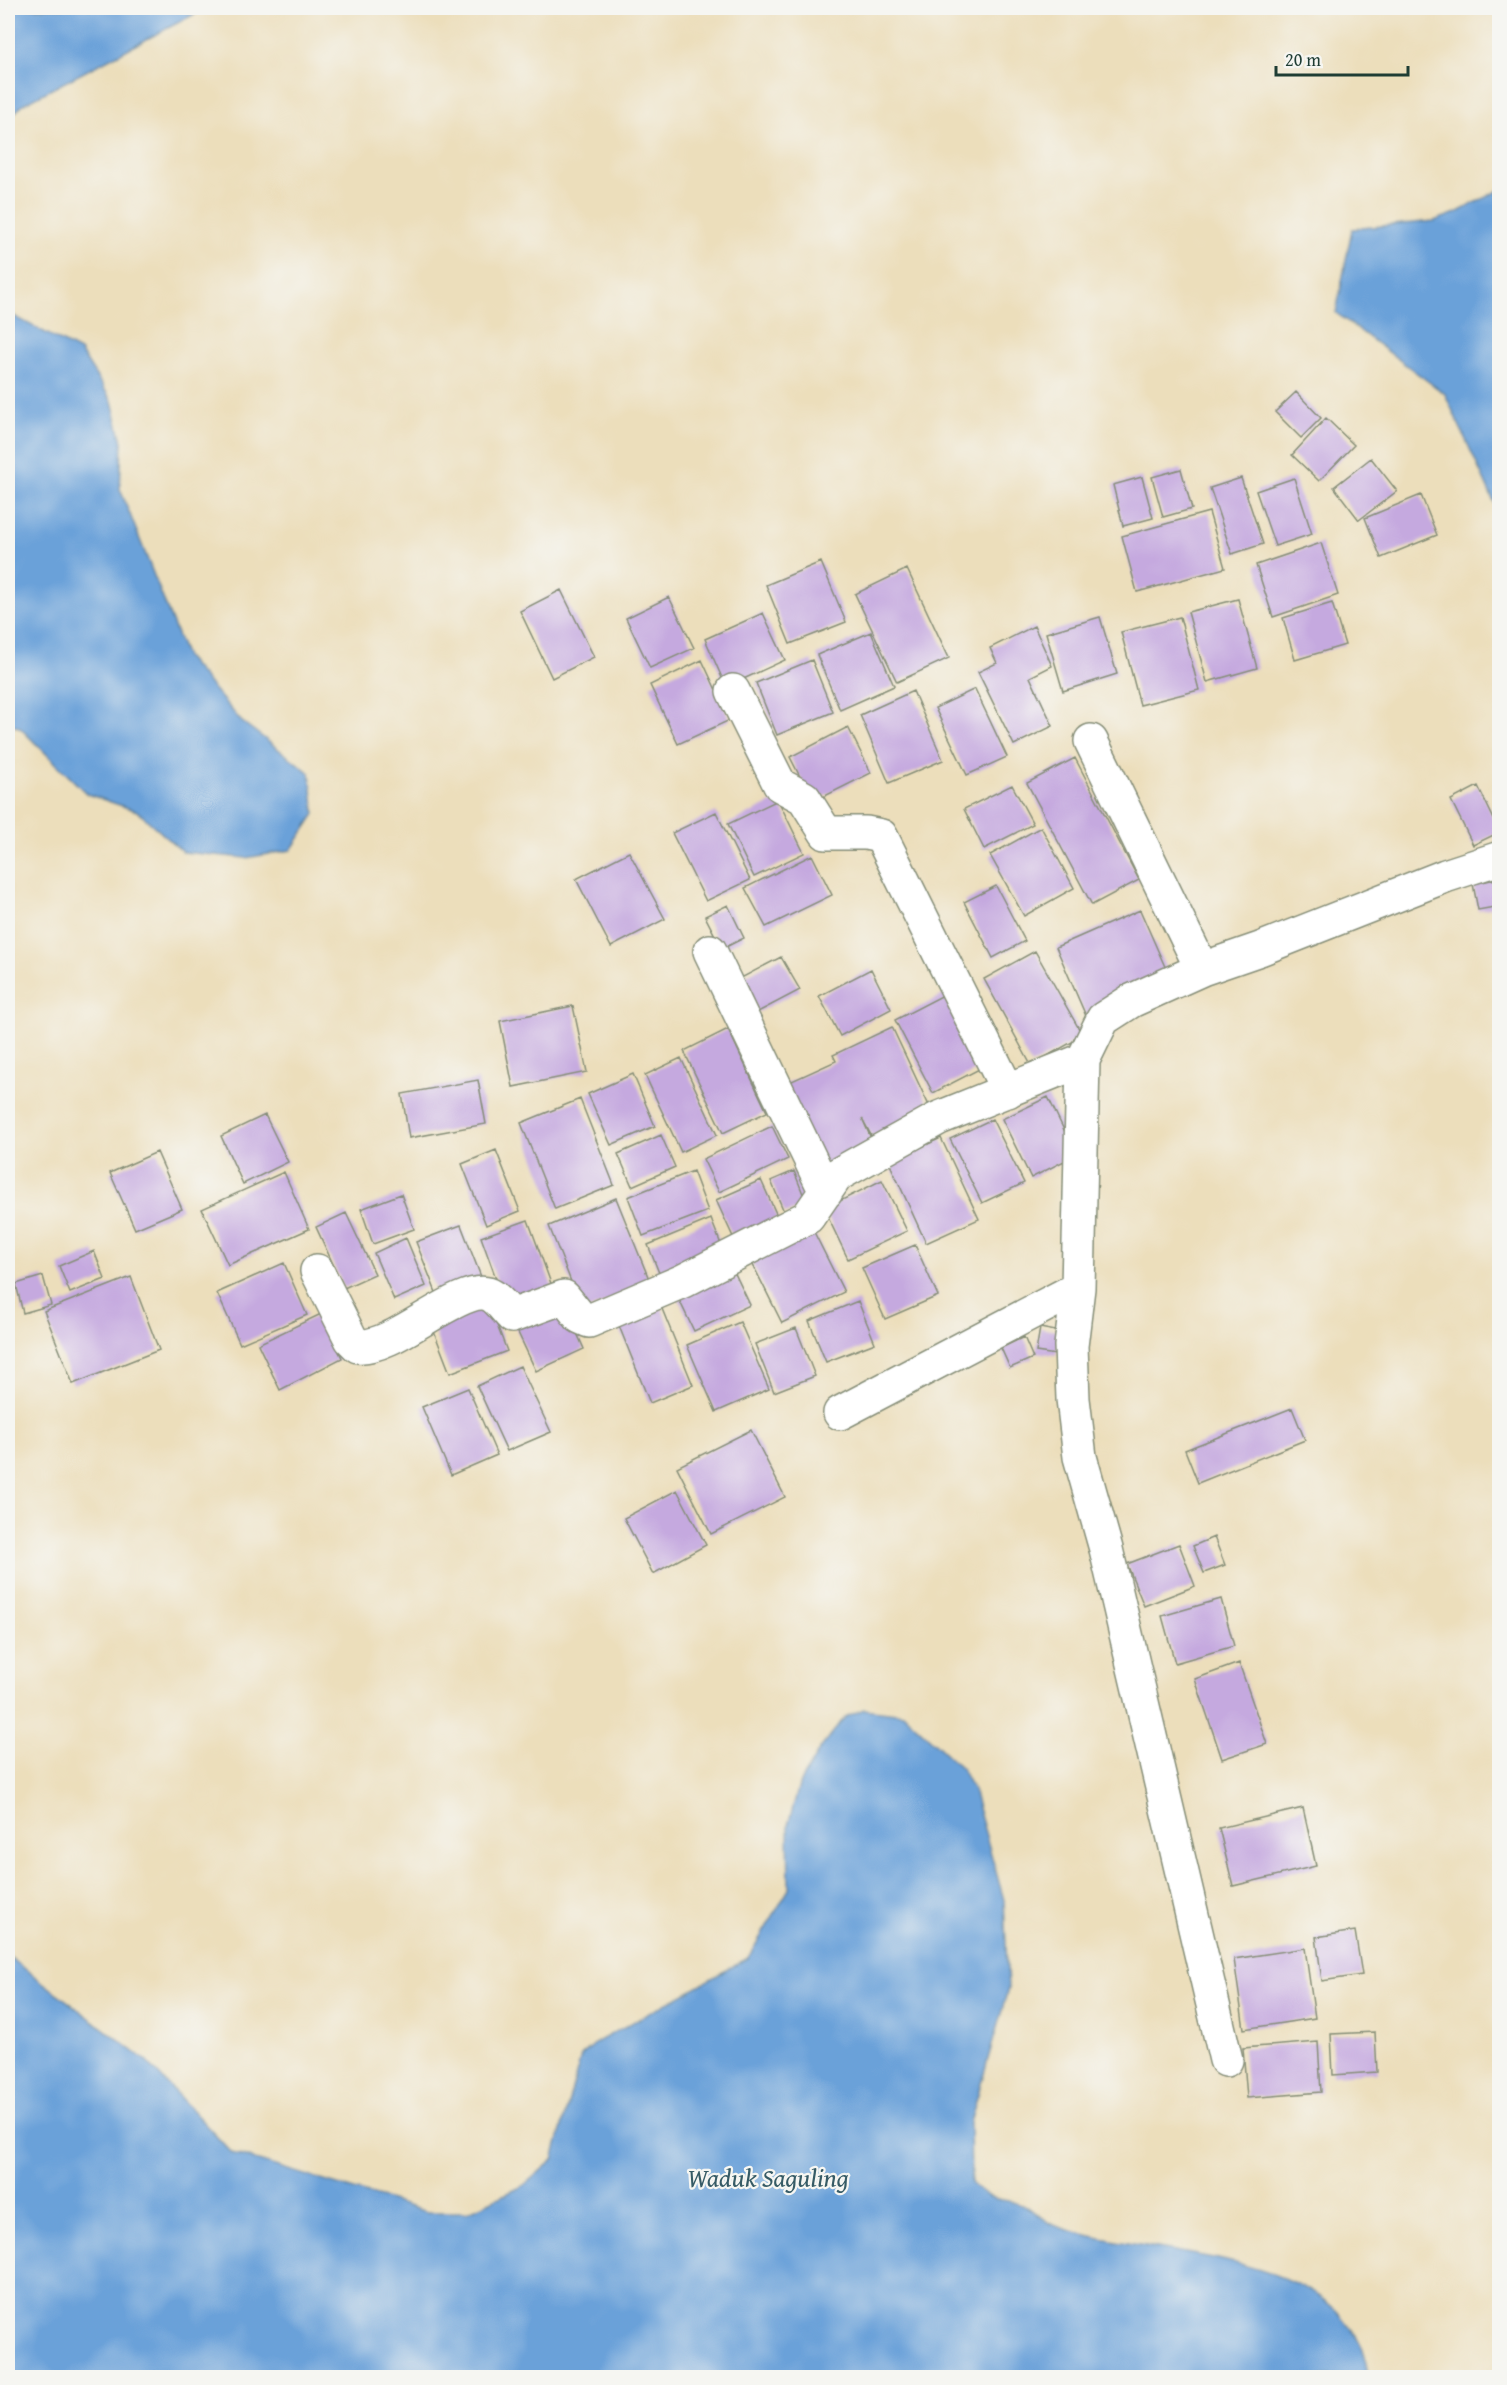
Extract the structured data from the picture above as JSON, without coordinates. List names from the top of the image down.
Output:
{
  "water": ["Waduk Saguling"],
  "scale_bar": "20 m"
}
